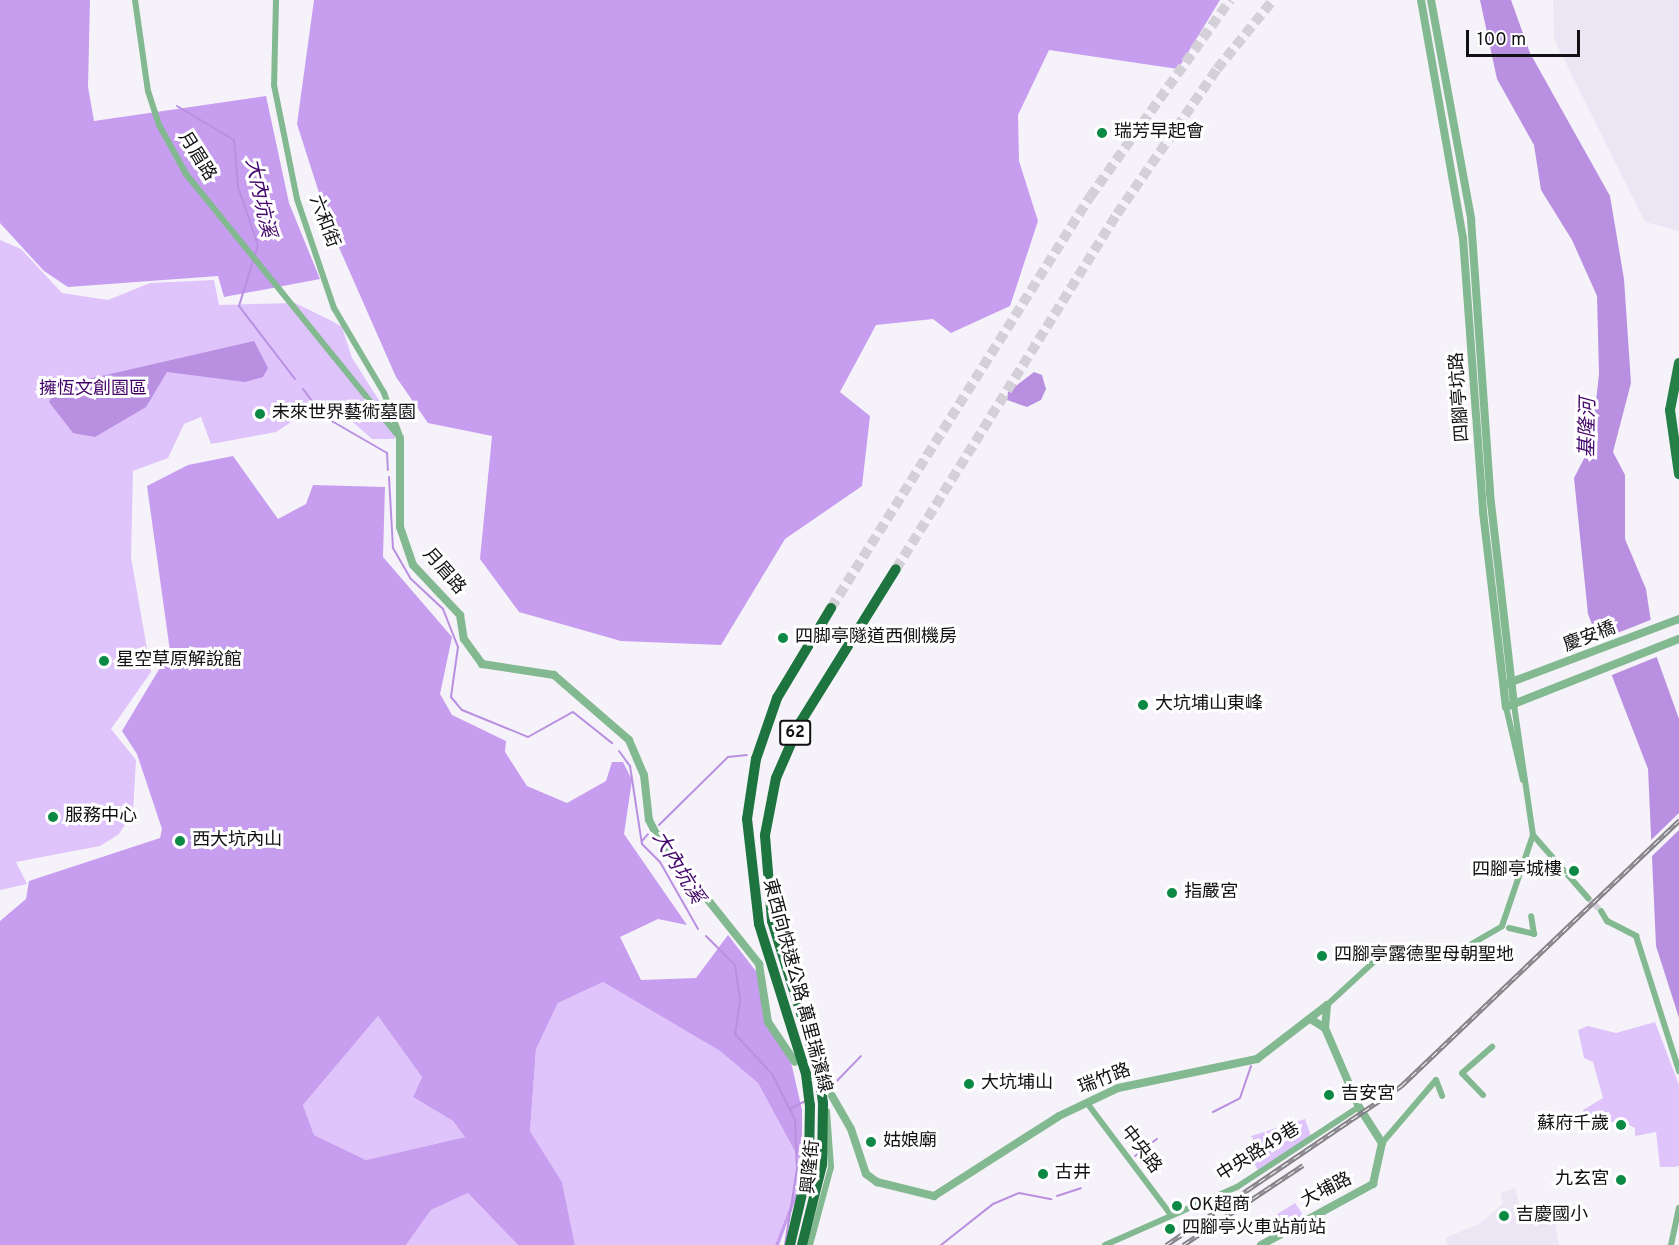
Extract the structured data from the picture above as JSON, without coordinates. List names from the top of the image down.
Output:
{
  "streets": {
    "highway": ["62", "東西向快速公路 萬里瑞濱線"],
    "street": [
      "月眉路",
      "六和街",
      "四腳亭坑路",
      "慶安橋",
      "瑞竹路",
      "中央路",
      "中央路49巷",
      "興隆街",
      "大埔路"
    ]
  },
  "crossings": [
    ["月眉路", "六和街"],
    ["四腳亭坑路", "慶安橋"],
    ["四腳亭坑路", "瑞竹路"],
    ["瑞竹路", "中央路"],
    ["中央路", "中央路49巷"]
  ],
  "water": ["大內坑溪", "基隆河"],
  "parks": ["擁恆文創園區"],
  "places": [
    "瑞芳早起會",
    "未來世界藝術墓園",
    "四脚亭隧道西側機房",
    "星空草原解說館",
    "大坑埔山東峰",
    "服務中心",
    "西大坑內山",
    "四腳亭城樓",
    "指嚴宮",
    "四腳亭露德聖母朝聖地",
    "大坑埔山",
    "吉安宮",
    "蘇府千歲",
    "姑娘廟",
    "古井",
    "九玄宮",
    "OK超商",
    "吉慶國小",
    "四腳亭火車站前站"
  ],
  "scale_bar": "100 m"
}
